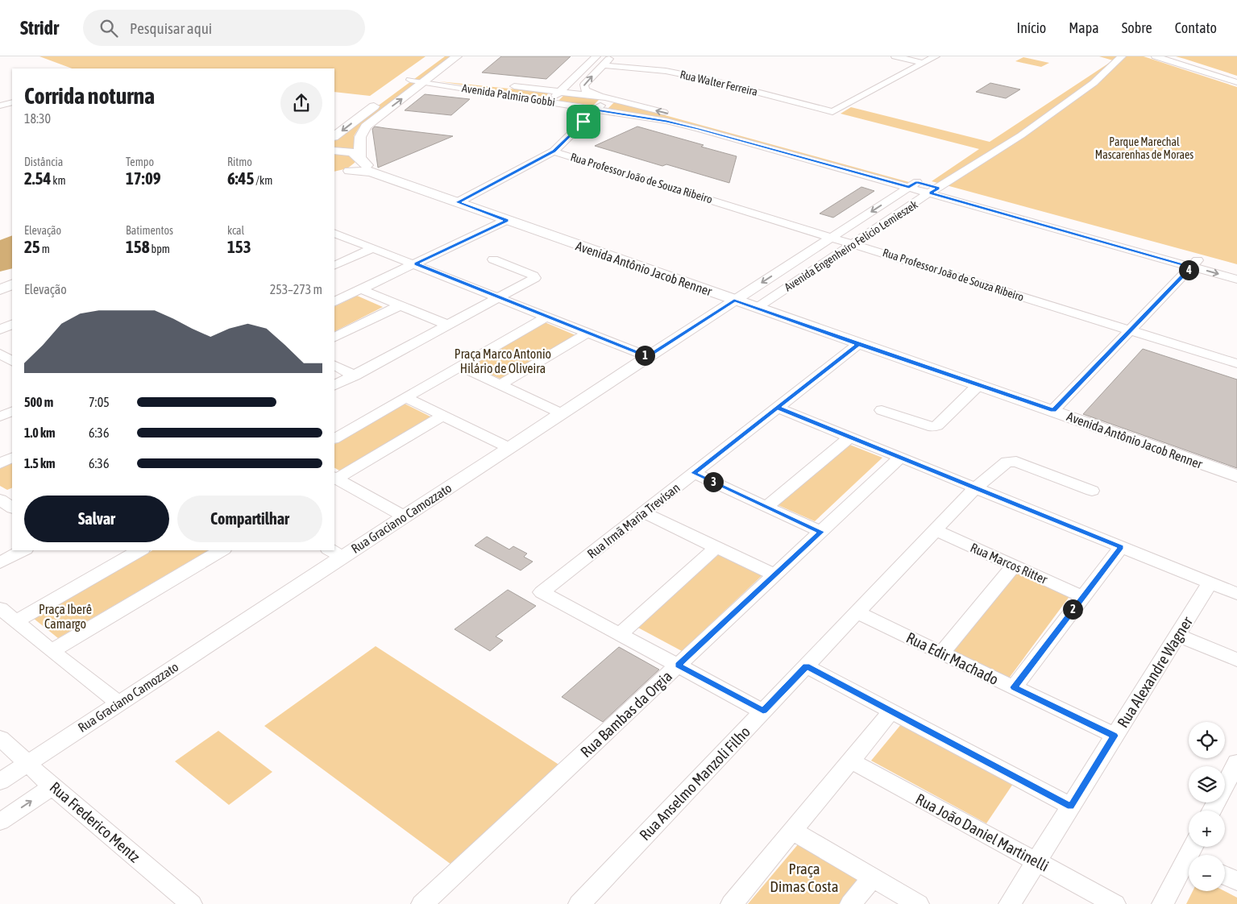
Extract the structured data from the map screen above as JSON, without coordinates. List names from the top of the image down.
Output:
{
  "streets": {
    "main road": ["Avenida Antônio Jacob Renner"],
    "street": [
      "Rua Walter Ferreira",
      "Avenida Palmira Gobbi",
      "Rua Professor João de Souza Ribeiro",
      "Avenida Engenheiro Felício Lemieszek",
      "Rua Graciano Camozzato",
      "Rua Irmã Maria Trevisan",
      "Rua Marcos Ritter",
      "Rua Edir Machado",
      "Rua Alexandre Wagner",
      "Rua Bambas da Orgia",
      "Rua Anselmo Manzoli Filho",
      "Rua Frederico Mentz",
      "Rua João Daniel Martinelli"
    ]
  },
  "crossings": [
    ["Avenida Palmira Gobbi", "Avenida Engenheiro Felício Lemieszek"],
    ["Rua Professor João de Souza Ribeiro", "Avenida Engenheiro Felício Lemieszek"],
    ["Avenida Engenheiro Felício Lemieszek", "Avenida Antônio Jacob Renner"],
    ["Avenida Engenheiro Felício Lemieszek", "Rua Graciano Camozzato"],
    ["Avenida Antônio Jacob Renner", "Rua Graciano Camozzato"],
    ["Avenida Antônio Jacob Renner", "Rua Irmã Maria Trevisan"],
    ["Rua Graciano Camozzato", "Rua Frederico Mentz"],
    ["Rua Marcos Ritter", "Rua Anselmo Manzoli Filho"],
    ["Rua Edir Machado", "Rua Alexandre Wagner"],
    ["Rua Edir Machado", "Rua Anselmo Manzoli Filho"],
    ["Rua Alexandre Wagner", "Rua João Daniel Martinelli"]
  ],
  "parks": [
    "Parque Marechal Mascarenhas de Moraes",
    "Praça Marco Antonio Hilário de Oliveira",
    "Praça Iberê Camargo",
    "Praça Dimas Costa"
  ],
  "page": {
    "header": "Stridr",
    "search": "Pesquisar aqui",
    "nav": [
      "Início",
      "Mapa",
      "Sobre",
      "Contato"
    ],
    "heading": ["Corrida noturna", "18:30"],
    "stats": [
      ["Distância", "2.54 km"],
      ["Tempo", "17:09"],
      ["Ritmo", "6:45 /km"],
      ["Elevação", "25 m"],
      ["Batimentos", "158 bpm"],
      ["kcal", "153"]
    ],
    "pins": [
      "4",
      "1",
      "3",
      "2"
    ],
    "chart": ["Elevação", "253–273 m"],
    "list": [
      {
        "name": "500 m",
        "note": "7:05"
      },
      {
        "name": "1.0 km",
        "note": "6:36"
      },
      {
        "name": "1.5 km",
        "note": "6:36"
      }
    ],
    "buttons": ["Salvar", "Compartilhar"],
    "map_buttons": ["+", "−"]
  }
}
